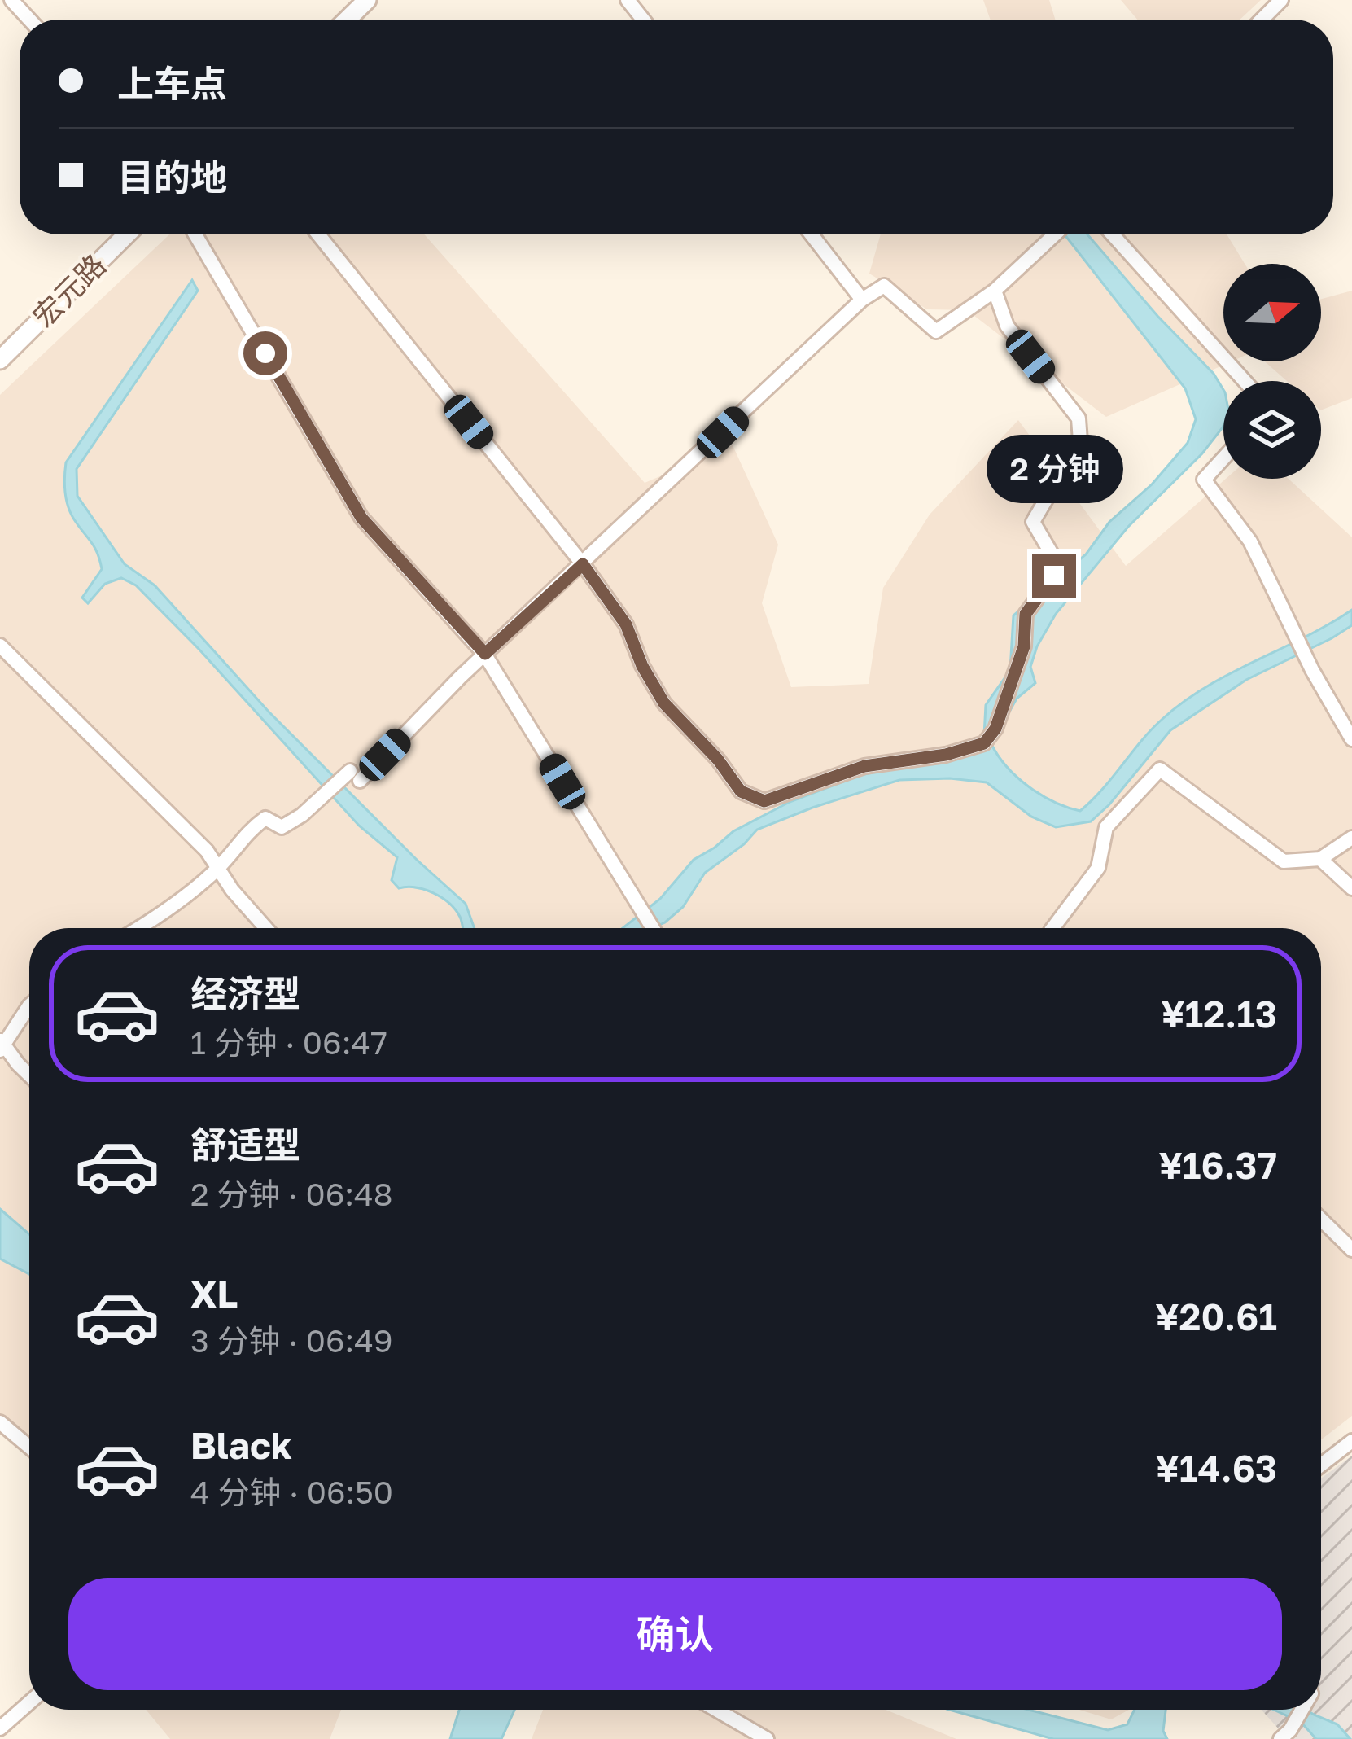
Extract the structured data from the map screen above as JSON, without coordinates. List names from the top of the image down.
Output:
{
  "streets": {
    "street": ["宏元路"]
  },
  "north": "right",
  "page": {
    "banner": ["上车点", "目的地"],
    "bubble": "2 分钟",
    "list": [
      {
        "name": "经济型",
        "note": "1 分钟 · 06:47",
        "value": "¥12.13"
      },
      {
        "name": "舒适型",
        "note": "2 分钟 · 06:48",
        "value": "¥16.37"
      },
      {
        "name": "XL",
        "note": "3 分钟 · 06:49",
        "value": "¥20.61"
      },
      {
        "name": "Black",
        "note": "4 分钟 · 06:50",
        "value": "¥14.63"
      }
    ],
    "buttons": "确认"
  }
}
